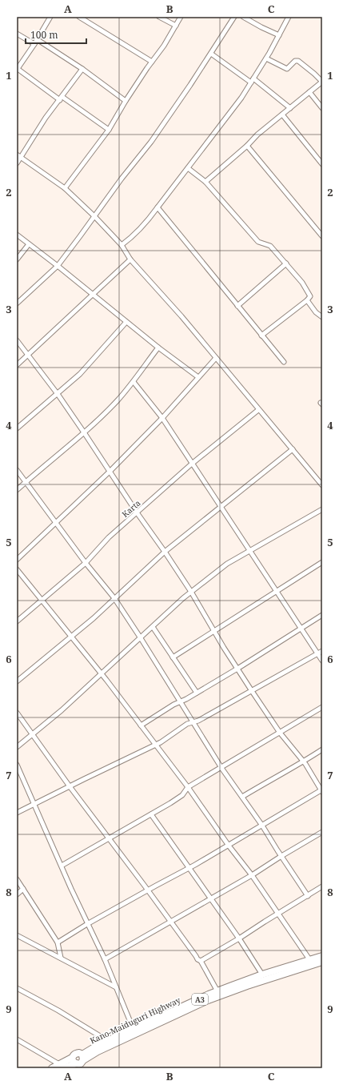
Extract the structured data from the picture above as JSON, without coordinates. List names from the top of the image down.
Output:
{
  "streets": {
    "highway": ["A3", "Kano-Maiduguri Highway"],
    "street": ["Karta"]
  },
  "scale_bar": "100 m",
  "grid": {
    "columns": ["A", "B", "C"],
    "rows": [
      "1",
      "2",
      "3",
      "4",
      "5",
      "6",
      "7",
      "8",
      "9"
    ]
  }
}
